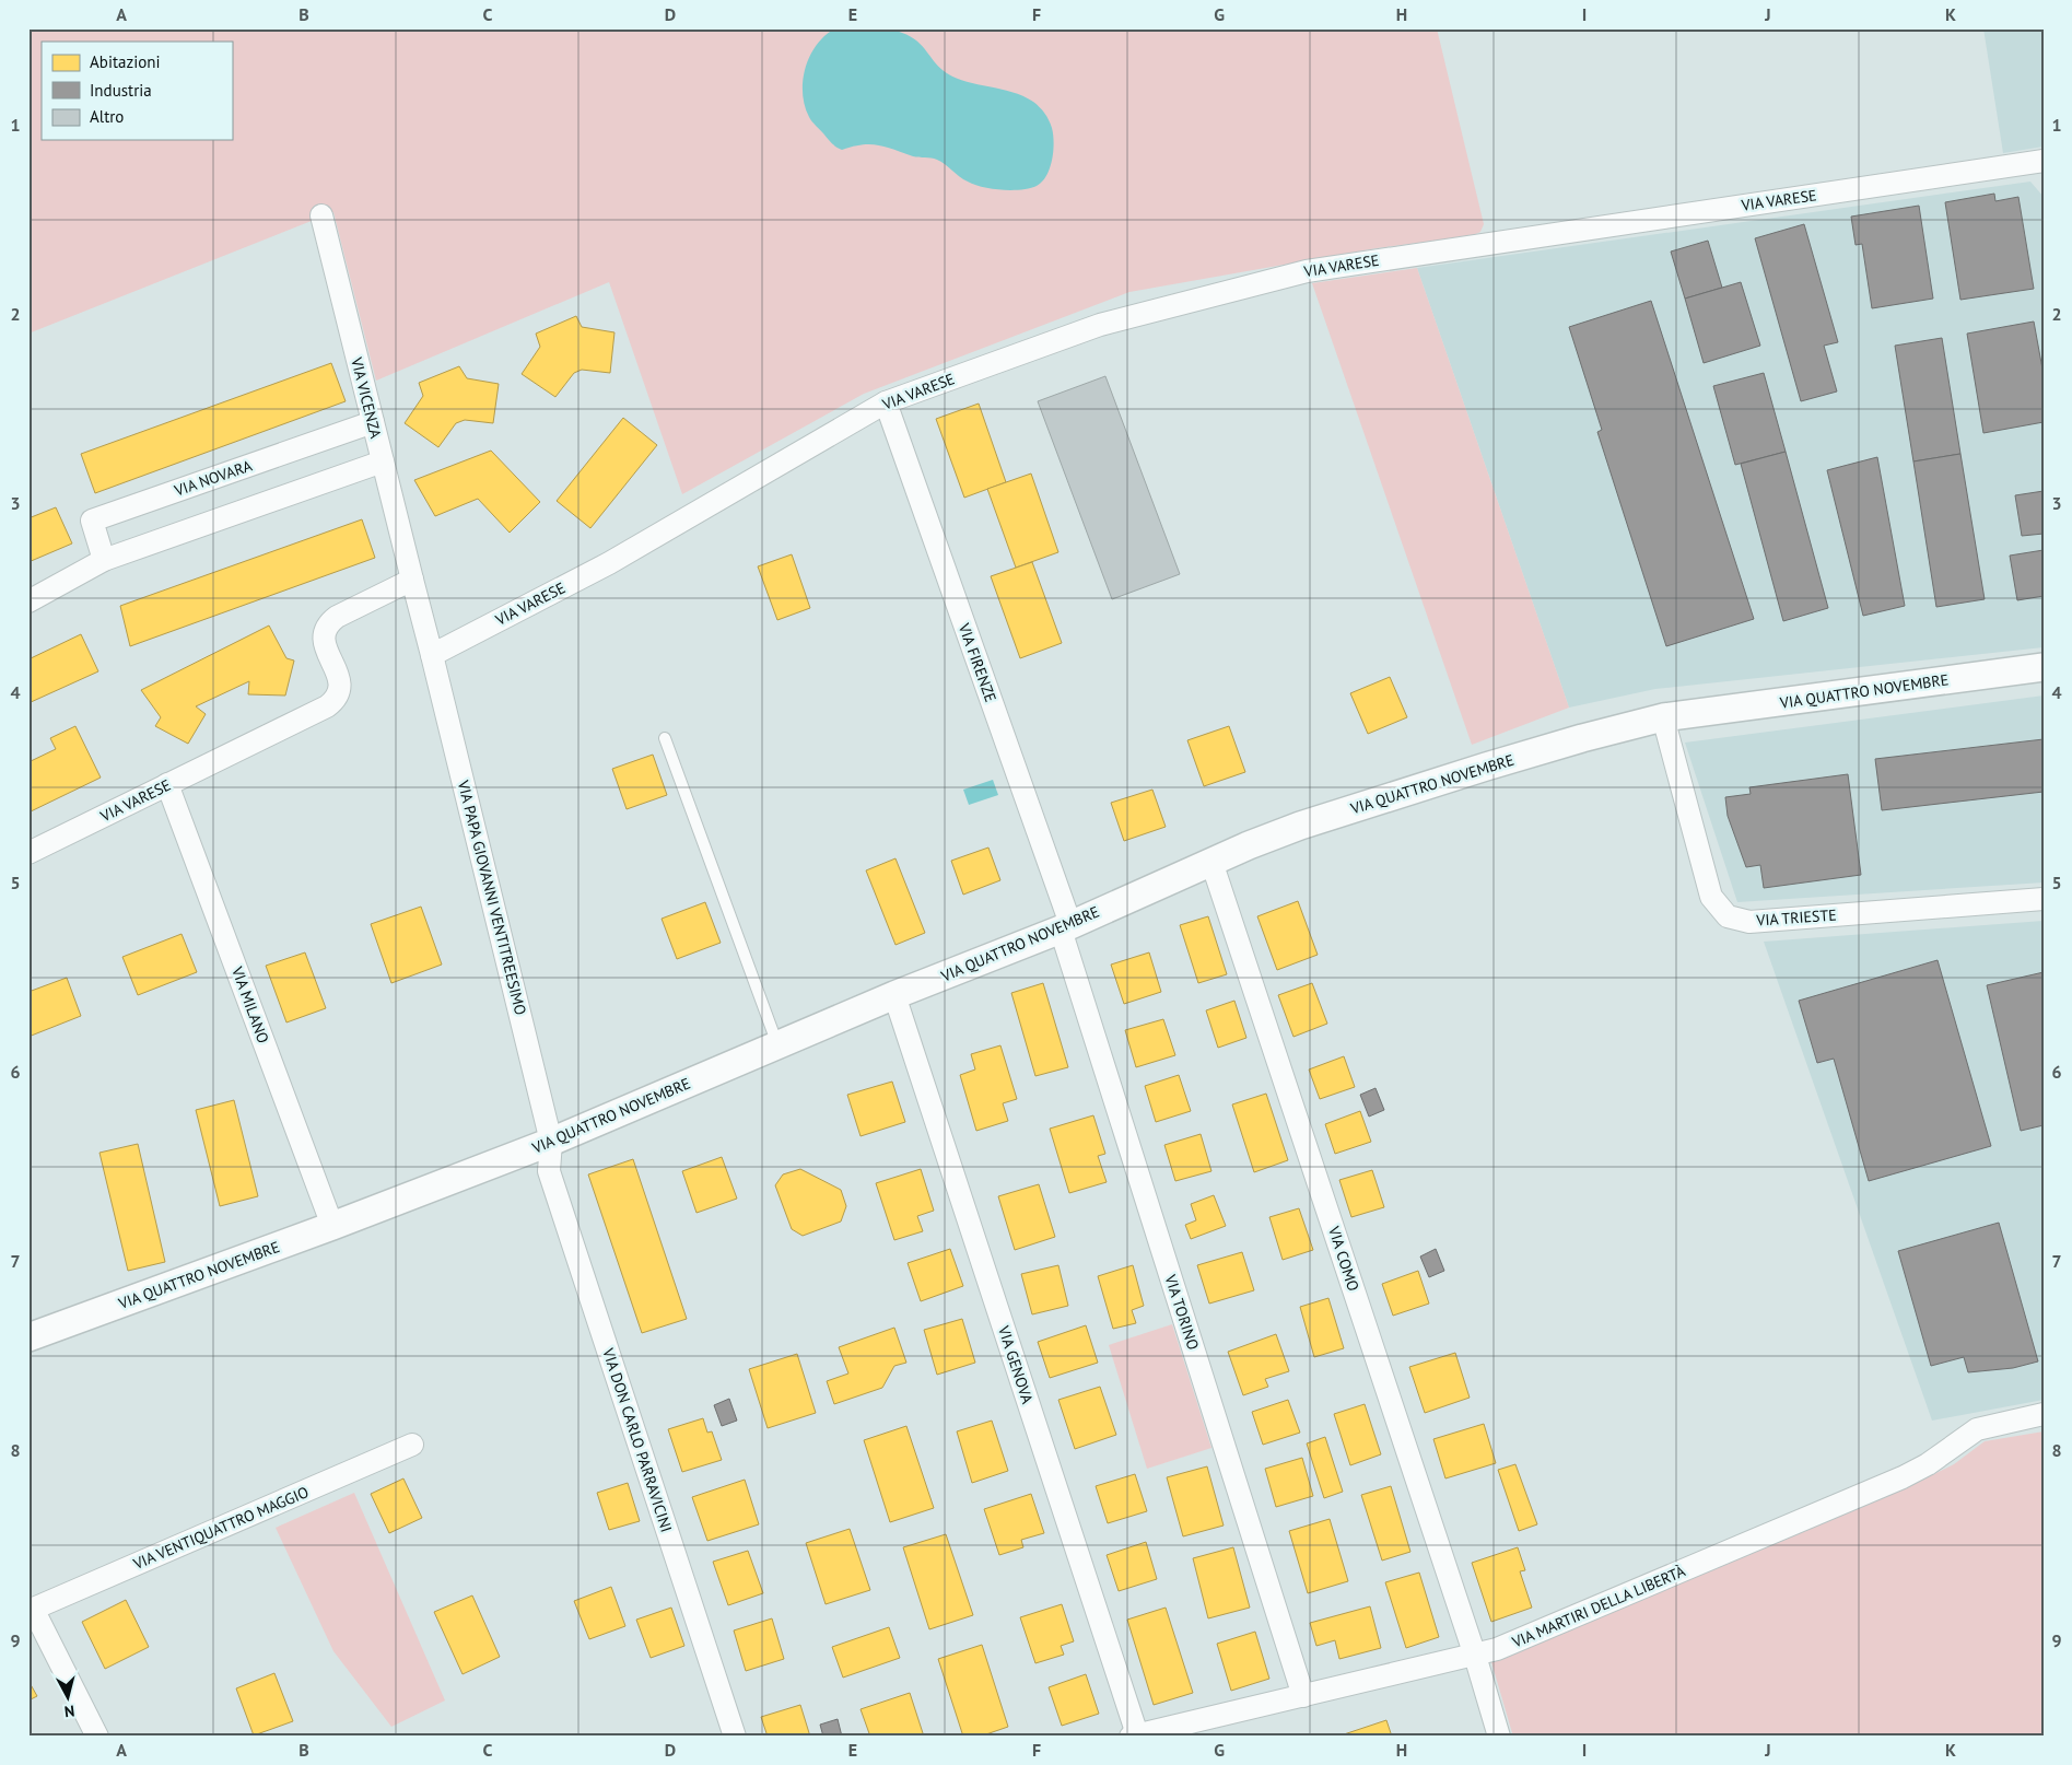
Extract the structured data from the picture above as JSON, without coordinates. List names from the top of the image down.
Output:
{
  "streets": {
    "street": [
      "VIA VARESE",
      "VIA VICENZA",
      "VIA NOVARA",
      "VIA FIRENZE",
      "VIA QUATTRO NOVEMBRE",
      "VIA PAPA GIOVANNI VENTITREESIMO",
      "VIA TRIESTE",
      "VIA MILANO",
      "VIA COMO",
      "VIA TORINO",
      "VIA GENOVA",
      "VIA DON CARLO PARRAVICINI",
      "VIA VENTIQUATTRO MAGGIO",
      "VIA MARTIRI DELLA LIBERTÀ"
    ]
  },
  "crossings": [
    ["VIA VARESE", "VIA VICENZA"],
    ["VIA VARESE", "VIA FIRENZE"],
    ["VIA VARESE", "VIA PAPA GIOVANNI VENTITREESIMO"],
    ["VIA VARESE", "VIA MILANO"],
    ["VIA VICENZA", "VIA NOVARA"],
    ["VIA FIRENZE", "VIA QUATTRO NOVEMBRE"],
    ["VIA FIRENZE", "VIA TORINO"],
    ["VIA QUATTRO NOVEMBRE", "VIA PAPA GIOVANNI VENTITREESIMO"],
    ["VIA QUATTRO NOVEMBRE", "VIA TRIESTE"],
    ["VIA QUATTRO NOVEMBRE", "VIA MILANO"],
    ["VIA QUATTRO NOVEMBRE", "VIA COMO"],
    ["VIA QUATTRO NOVEMBRE", "VIA TORINO"],
    ["VIA QUATTRO NOVEMBRE", "VIA GENOVA"],
    ["VIA QUATTRO NOVEMBRE", "VIA DON CARLO PARRAVICINI"],
    ["VIA PAPA GIOVANNI VENTITREESIMO", "VIA DON CARLO PARRAVICINI"],
    ["VIA COMO", "VIA MARTIRI DELLA LIBERTÀ"],
    ["VIA TORINO", "VIA MARTIRI DELLA LIBERTÀ"],
    ["VIA GENOVA", "VIA MARTIRI DELLA LIBERTÀ"]
  ],
  "legend": ["Abitazioni", "Industria", "Altro"],
  "north": "bottom",
  "grid": {
    "columns": [
      "A",
      "B",
      "C",
      "D",
      "E",
      "F",
      "G",
      "H",
      "I",
      "J",
      "K"
    ],
    "rows": [
      "1",
      "2",
      "3",
      "4",
      "5",
      "6",
      "7",
      "8",
      "9"
    ]
  }
}
